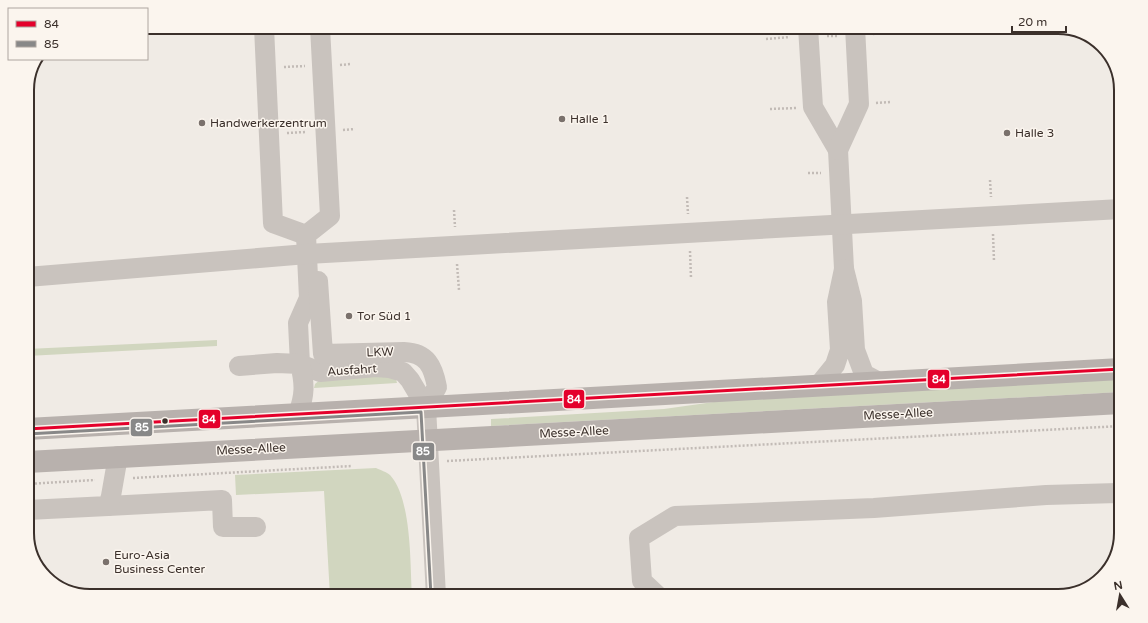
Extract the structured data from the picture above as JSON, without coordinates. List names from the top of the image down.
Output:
{
  "streets": {
    "main road": ["Messe-Allee"],
    "street": ["LKW", "Ausfahrt"]
  },
  "crossings": [
    ["LKW", "Ausfahrt"]
  ],
  "places": [
    "Halle 1",
    "Handwerkerzentrum",
    "Halle 3",
    "Tor Süd 1",
    "Euro-Asia Business Center"
  ],
  "lines": ["transit line 84", "transit line 85"],
  "legend": ["84", "85"],
  "scale_bar": "20 m",
  "north": "top"
}
